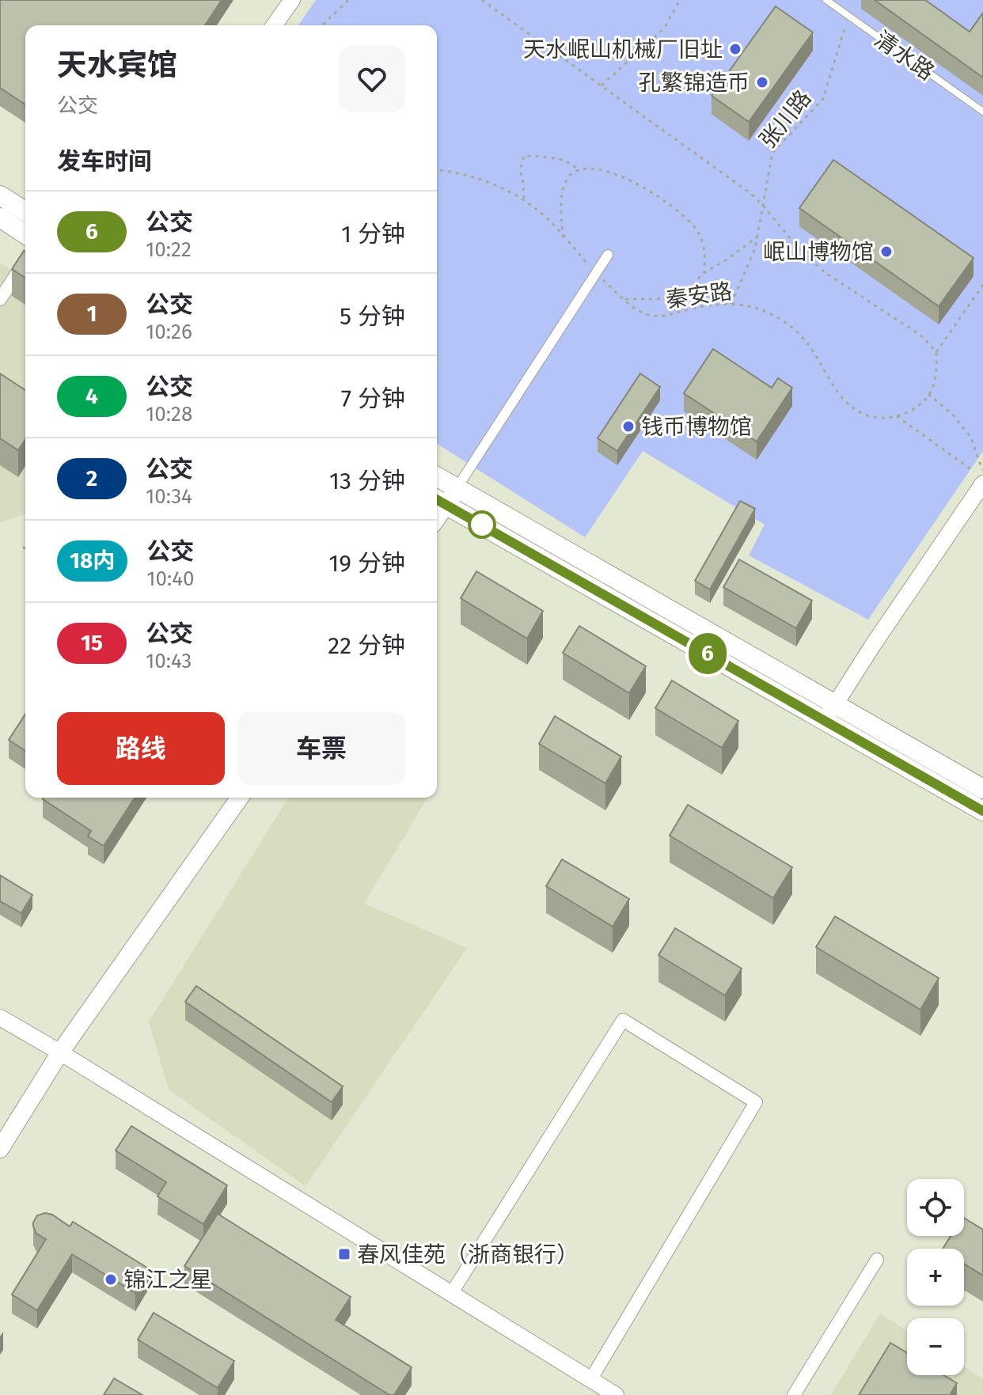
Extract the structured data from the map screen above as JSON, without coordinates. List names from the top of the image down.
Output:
{
  "streets": {
    "lane": ["清水路"],
    "path": ["张川路", "秦安路"]
  },
  "crossings": [
    ["清水路", "张川路"],
    ["张川路", "秦安路"]
  ],
  "places": {
    "other": [
      "天水岷山机械厂旧址",
      "孔繁锦造币",
      "岷山博物馆",
      "钱币博物馆",
      "锦江之星"
    ],
    "transit": ["春风佳苑（浙商银行）"]
  },
  "lines": ["bus line 6"],
  "page": {
    "on_map": "6",
    "heading": [
      ["天水宾馆", "公交"],
      "发车时间"
    ],
    "list": [
      {
        "mark": "6",
        "name": "公交",
        "note": "10:22",
        "value": "1 分钟"
      },
      {
        "mark": "1",
        "name": "公交",
        "note": "10:26",
        "value": "5 分钟"
      },
      {
        "mark": "4",
        "name": "公交",
        "note": "10:28",
        "value": "7 分钟"
      },
      {
        "mark": "2",
        "name": "公交",
        "note": "10:34",
        "value": "13 分钟"
      },
      {
        "mark": "18内",
        "name": "公交",
        "note": "10:40",
        "value": "19 分钟"
      },
      {
        "mark": "15",
        "name": "公交",
        "note": "10:43",
        "value": "22 分钟"
      }
    ],
    "buttons": ["路线", "车票"],
    "map_buttons": ["+", "−"]
  }
}
